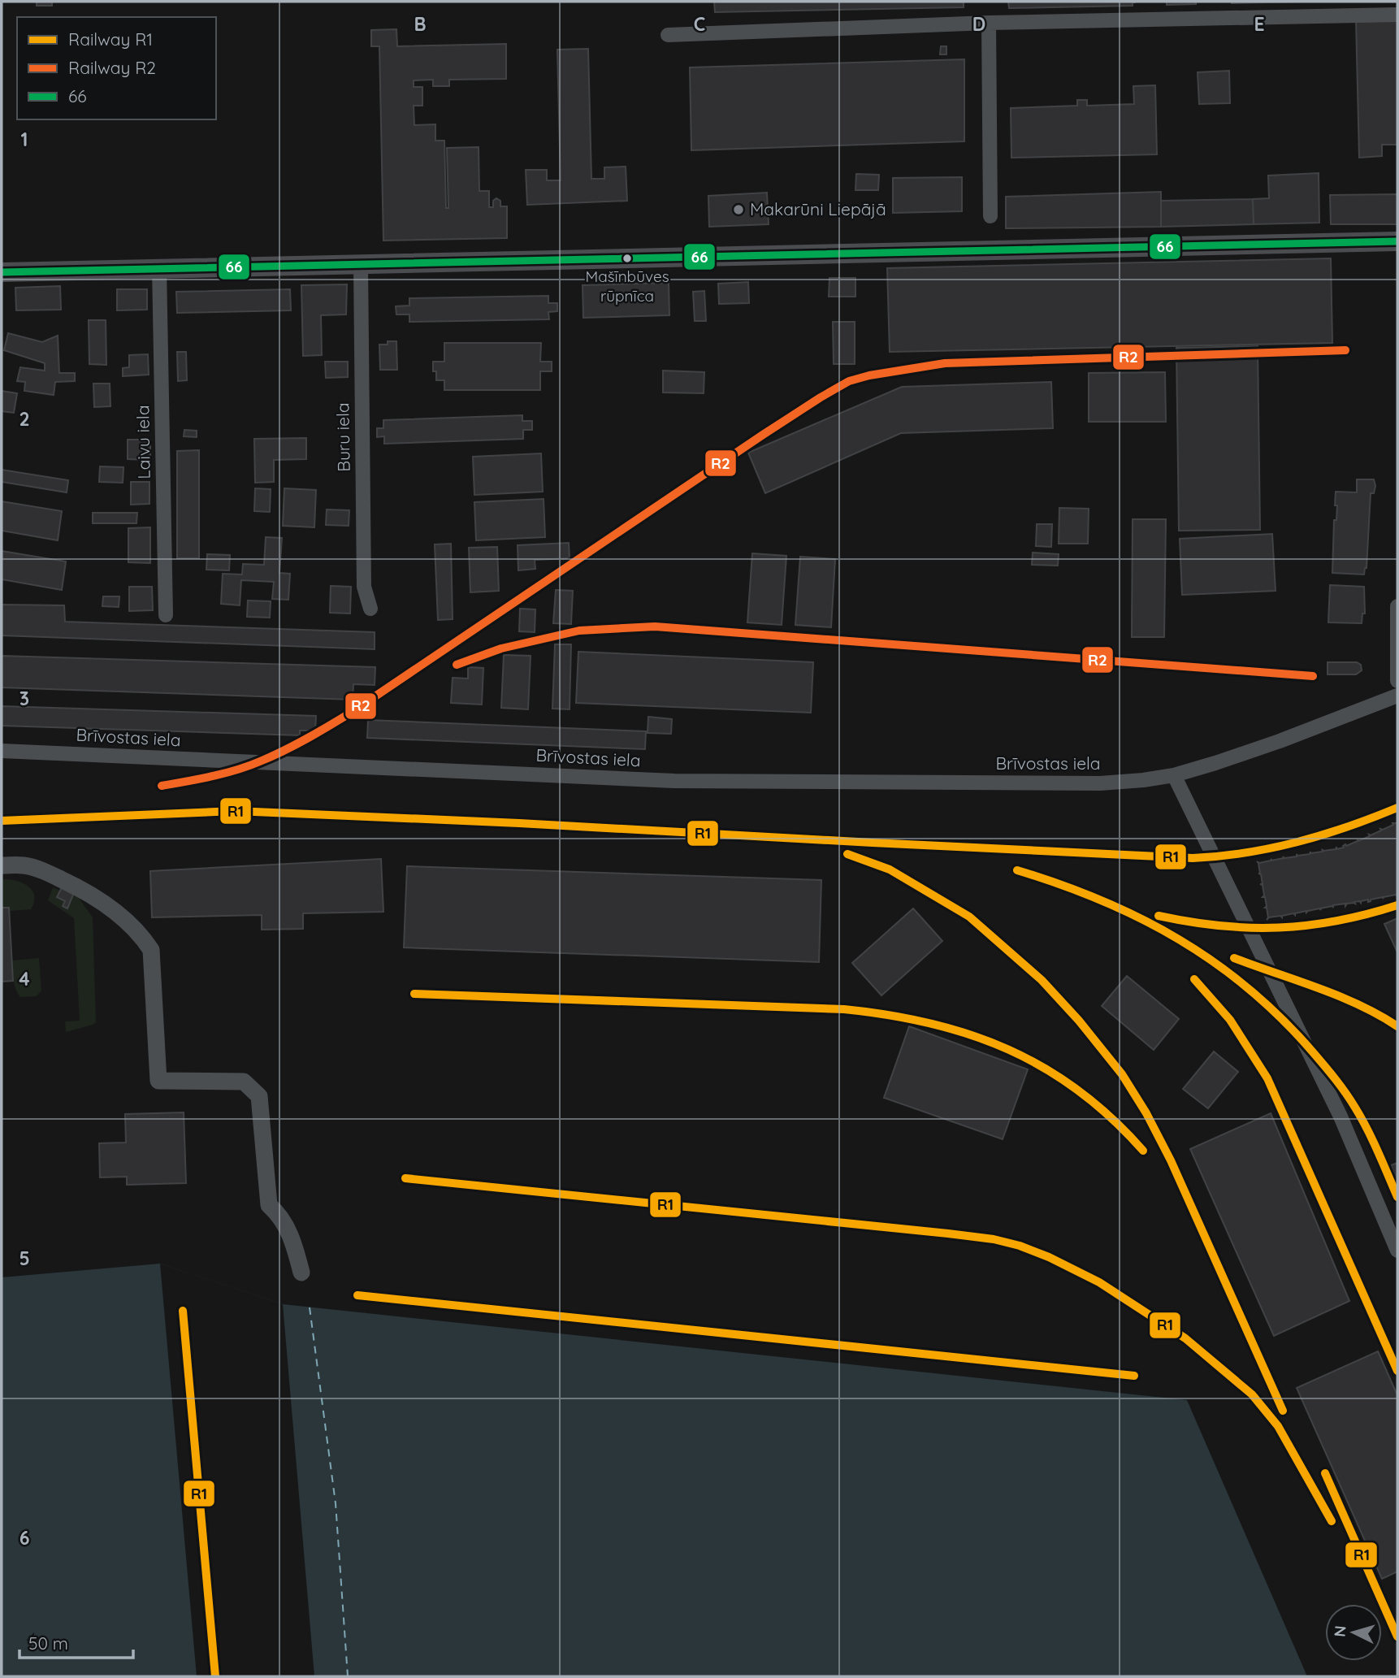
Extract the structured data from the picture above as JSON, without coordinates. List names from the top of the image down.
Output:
{
  "streets": {
    "street": ["Buru iela", "Laivu iela", "Brīvostas iela"]
  },
  "places": ["Makarūni Liepājā", "Mašīnbūves rūpnīca"],
  "lines": ["transit line 66", "rail line R2", "rail line R1"],
  "legend": ["Railway R1", "Railway R2", "66"],
  "scale_bar": "50 m",
  "north": "left",
  "grid": {
    "columns": [
      "B",
      "C",
      "D",
      "E"
    ],
    "rows": [
      "1",
      "2",
      "3",
      "4",
      "5",
      "6"
    ]
  }
}
